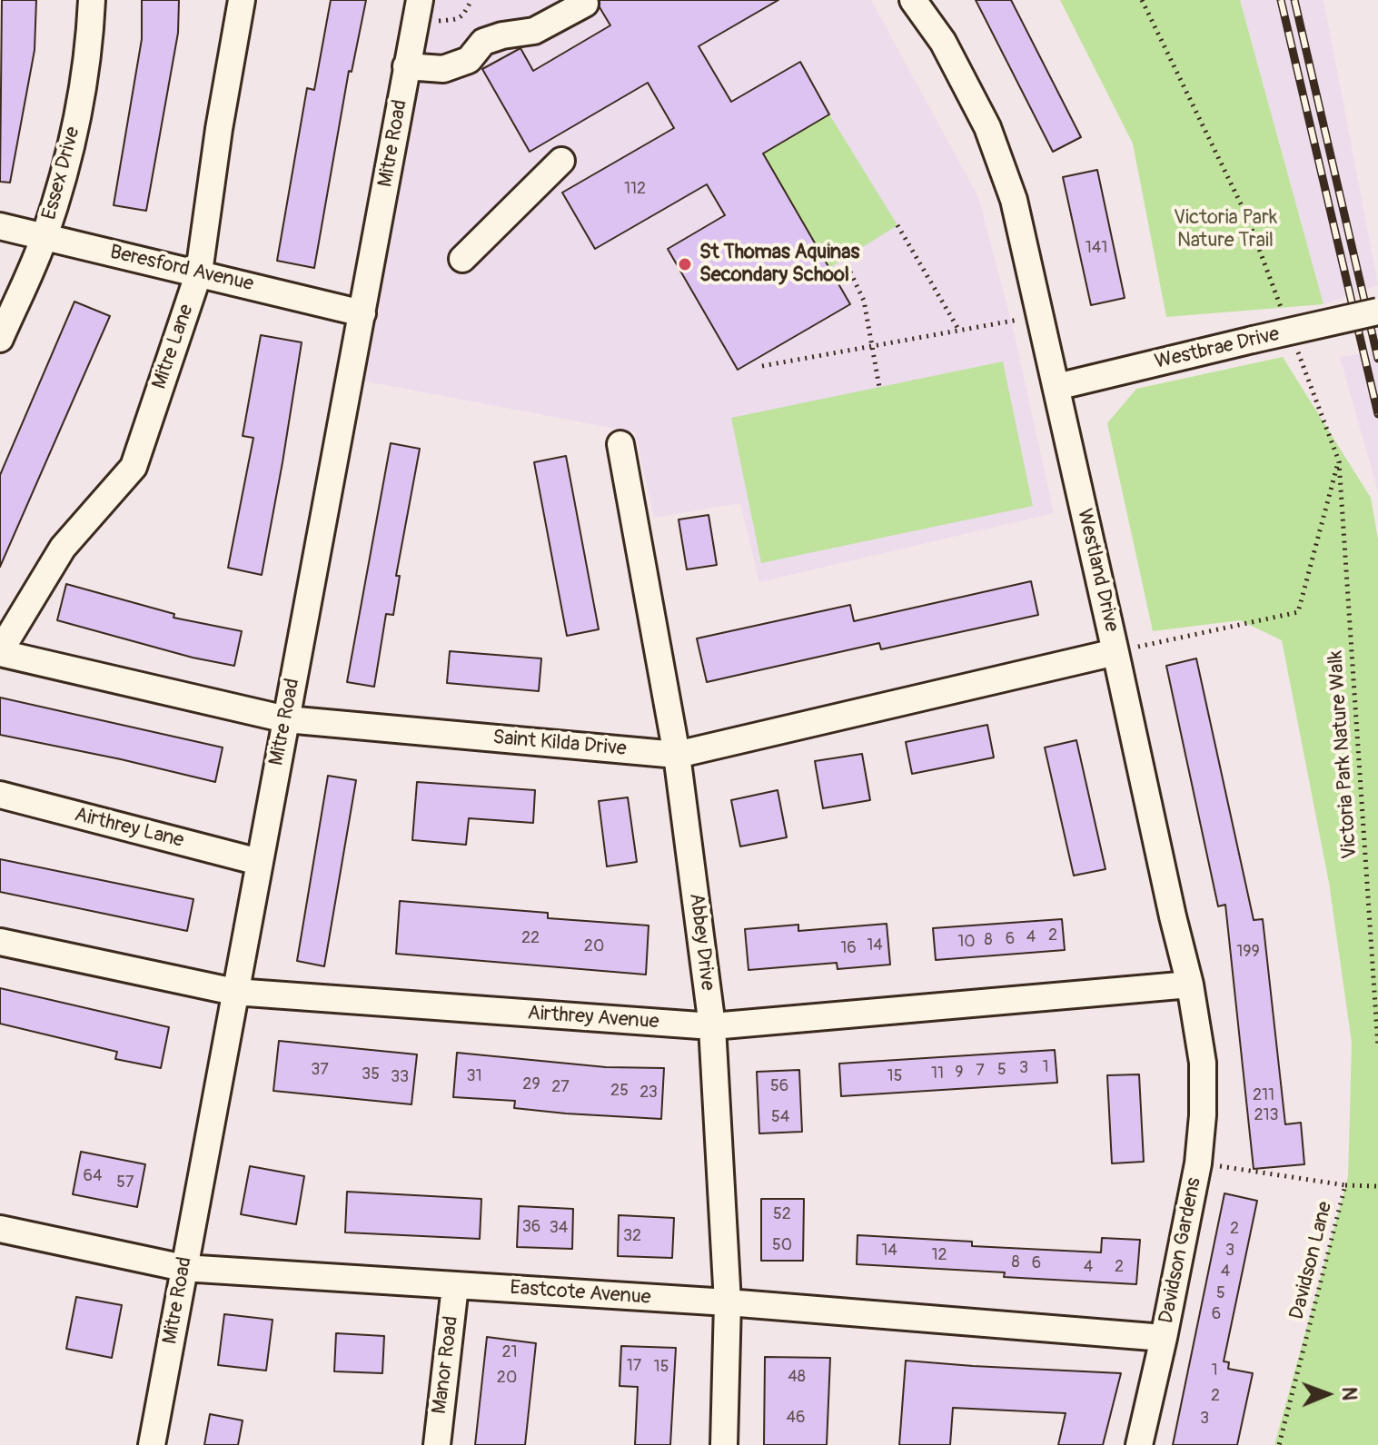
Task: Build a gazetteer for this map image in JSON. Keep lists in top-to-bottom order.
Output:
{
  "streets": {
    "street": [
      "Mitre Road",
      "Essex Drive",
      "Beresford Avenue",
      "Mitre Lane",
      "Westbrae Drive",
      "Westland Drive",
      "Saint Kilda Drive",
      "Airthrey Lane",
      "Abbey Drive",
      "Airthrey Avenue",
      "Davidson Gardens",
      "Eastcote Avenue",
      "Manor Road"
    ],
    "path": ["Victoria Park Nature Walk", "Davidson Lane"]
  },
  "crossings": [
    ["Mitre Road", "Beresford Avenue"],
    ["Mitre Road", "Saint Kilda Drive"],
    ["Mitre Road", "Airthrey Lane"],
    ["Mitre Road", "Airthrey Avenue"],
    ["Mitre Road", "Eastcote Avenue"],
    ["Essex Drive", "Beresford Avenue"],
    ["Beresford Avenue", "Mitre Lane"],
    ["Mitre Lane", "Saint Kilda Drive"],
    ["Westbrae Drive", "Westland Drive"],
    ["Westland Drive", "Saint Kilda Drive"],
    ["Westland Drive", "Airthrey Avenue"],
    ["Westland Drive", "Davidson Gardens"],
    ["Westland Drive", "Davidson Lane"],
    ["Saint Kilda Drive", "Abbey Drive"],
    ["Abbey Drive", "Airthrey Avenue"],
    ["Abbey Drive", "Eastcote Avenue"],
    ["Davidson Gardens", "Davidson Lane"],
    ["Davidson Gardens", "Eastcote Avenue"],
    ["Eastcote Avenue", "Manor Road"]
  ],
  "parks": ["Victoria Park Nature Trail"],
  "places": ["St Thomas Aquinas Secondary School"],
  "house_numbers": [
    "112",
    "141",
    "2",
    "4",
    "22",
    "6",
    "8",
    "10",
    "14",
    "20",
    "16",
    "199",
    "1",
    "3",
    "37",
    "5",
    "7",
    "9",
    "11",
    "35",
    "31",
    "15",
    "33",
    "29",
    "56",
    "27",
    "25",
    "23",
    "211",
    "213",
    "54",
    "64",
    "57",
    "52",
    "36",
    "34",
    "2",
    "32",
    "50",
    "14",
    "3",
    "12",
    "8",
    "6",
    "4",
    "2",
    "4",
    "5",
    "6",
    "21",
    "17",
    "15",
    "1",
    "48",
    "20",
    "2",
    "46",
    "3"
  ],
  "north": "right"
}
